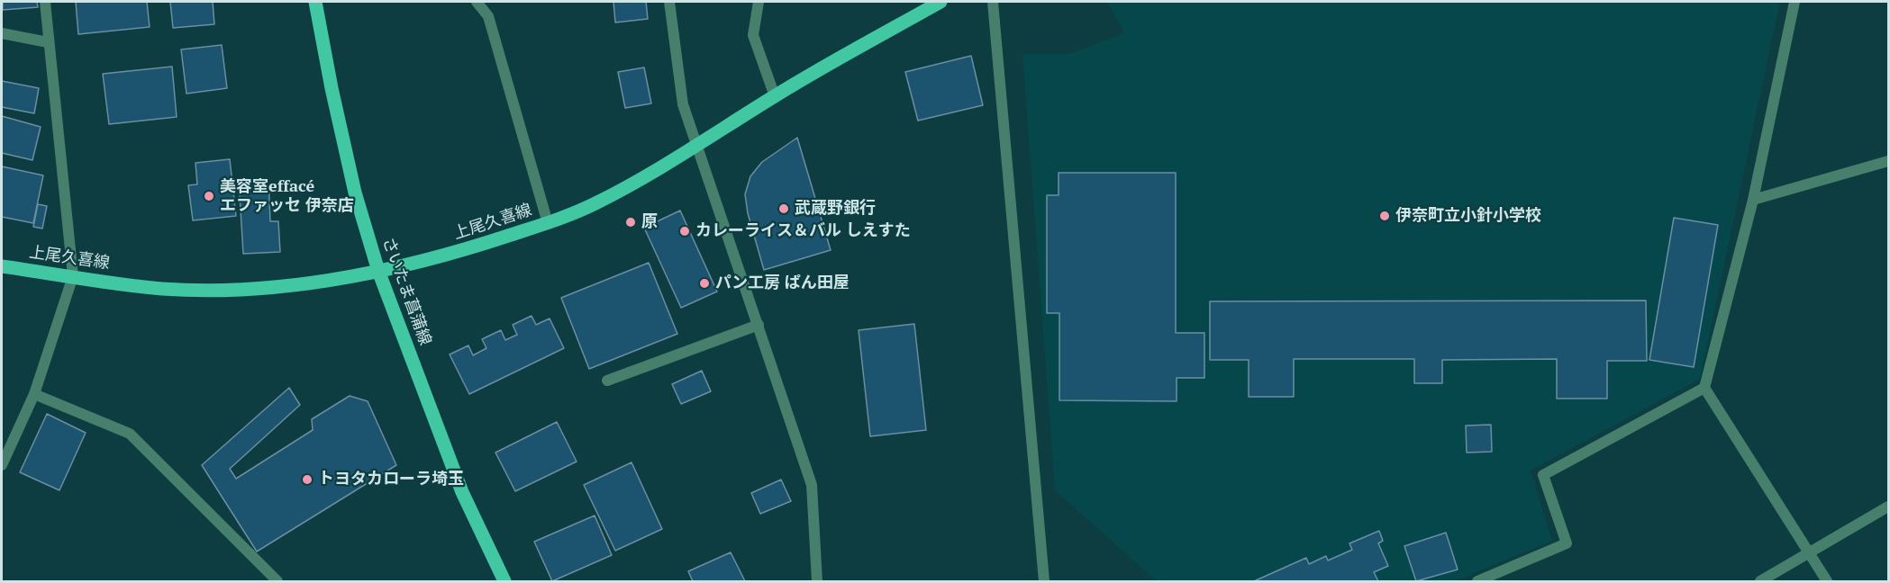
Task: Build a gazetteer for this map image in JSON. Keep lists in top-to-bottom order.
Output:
{
  "streets": {
    "main road": ["上尾久喜線", "さいたま菖蒲線"]
  },
  "crossings": [
    ["上尾久喜線", "さいたま菖蒲線"]
  ],
  "places": [
    "美容室effacé エファッセ 伊奈店",
    "武蔵野銀行",
    "伊奈町立小針小学校",
    "原",
    "カレーライス＆バル しえすた",
    "パン工房 ぱん田屋",
    "トヨタカローラ埼玉"
  ]
}
